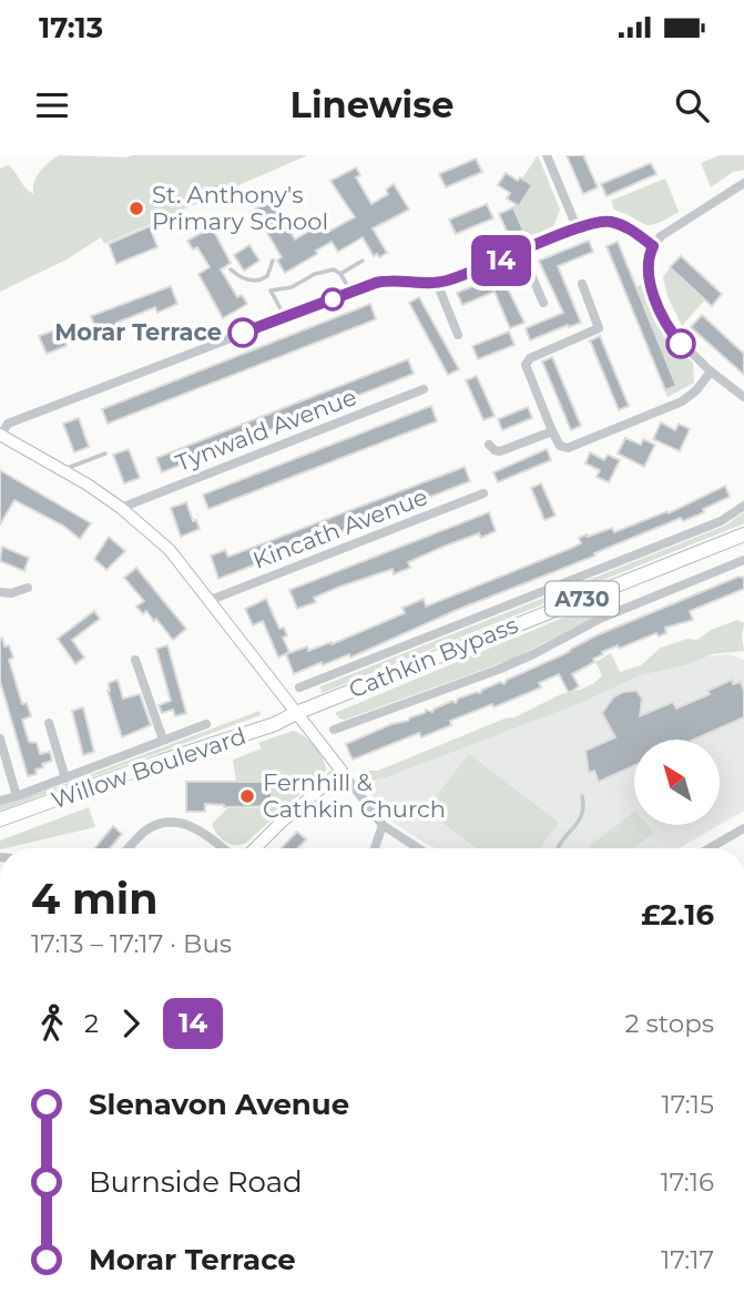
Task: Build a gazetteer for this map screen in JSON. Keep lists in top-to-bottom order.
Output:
{
  "streets": {
    "main road": ["A730", "Cathkin Bypass", "Willow Boulevard"],
    "street": ["Tynwald Avenue", "Kincath Avenue"]
  },
  "crossings": [
    ["Cathkin Bypass", "Willow Boulevard"]
  ],
  "places": ["St. Anthony's Primary School", "Morar Terrace", "Fernhill & Cathkin Church"],
  "lines": ["bus line 14"],
  "north": "top left",
  "page": {
    "status": "17:13",
    "header": "Linewise",
    "on_map": "14",
    "heading": ["4 min", "17:13 – 17:17 · Bus", "£2.16"],
    "legs": ["2", "14", "2 stops"],
    "list": [
      {
        "name": "Slenavon Avenue",
        "value": "17:15"
      },
      {
        "name": "Burnside Road",
        "value": "17:16"
      },
      {
        "name": "Morar Terrace",
        "value": "17:17"
      }
    ]
  }
}
